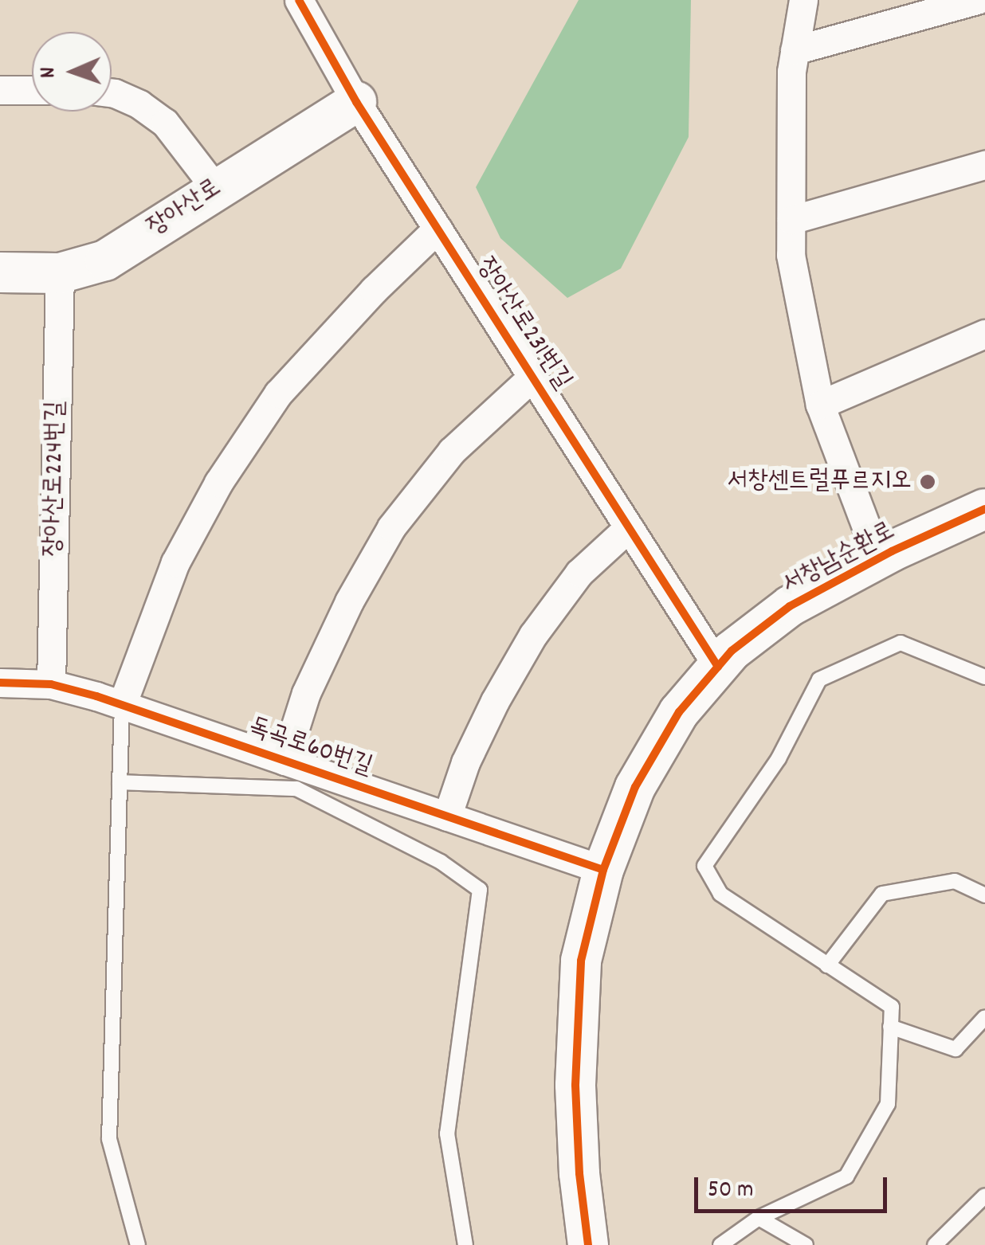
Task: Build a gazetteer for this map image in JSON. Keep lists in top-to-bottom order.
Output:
{
  "streets": {
    "street": [
      "장아산로",
      "장아산로231번길",
      "장아산로224번길",
      "서창남순환로",
      "독곡로60번길"
    ]
  },
  "crossings": [
    ["장아산로", "장아산로231번길"],
    ["장아산로", "장아산로224번길"],
    ["장아산로231번길", "서창남순환로"],
    ["장아산로231번길", "독곡로60번길"],
    ["장아산로224번길", "독곡로60번길"],
    ["서창남순환로", "독곡로60번길"]
  ],
  "places": ["서창센트럴푸르지오"],
  "scale_bar": "50 m",
  "north": "left"
}
